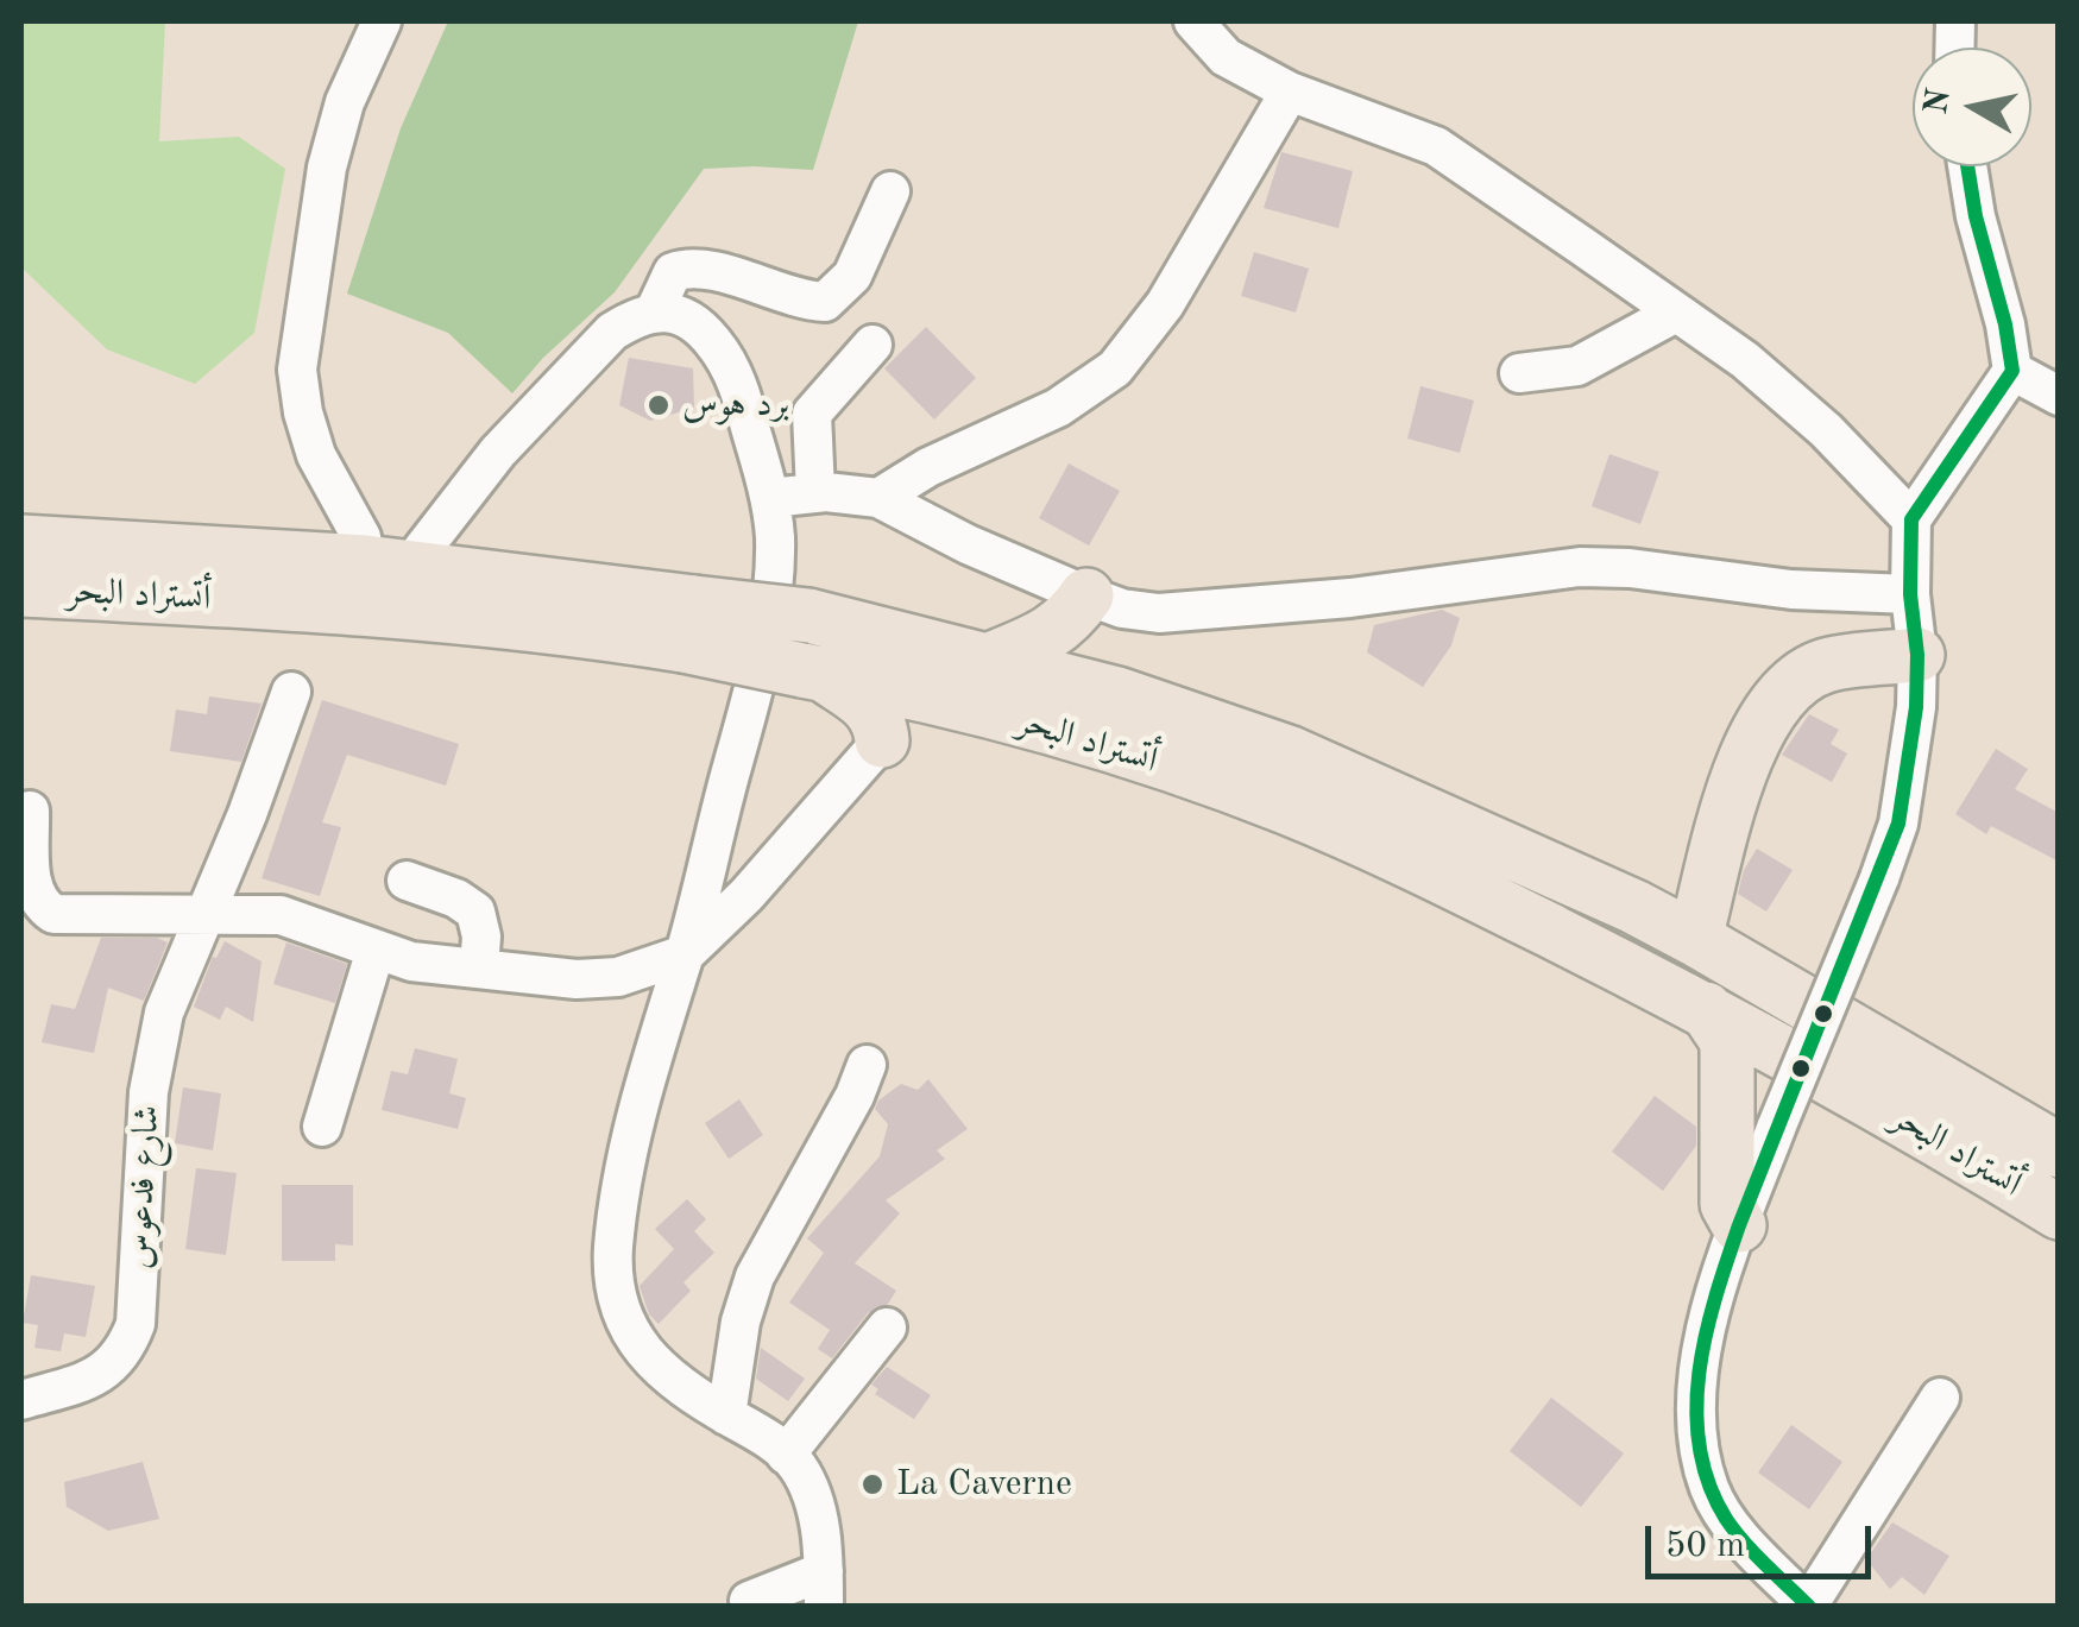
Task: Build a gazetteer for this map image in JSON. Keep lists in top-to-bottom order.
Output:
{
  "streets": {
    "highway": ["أتستراد البحر"],
    "street": ["شارع فدعوس"]
  },
  "places": ["برد هوس", "La Caverne"],
  "scale_bar": "50 m",
  "north": "left"
}
